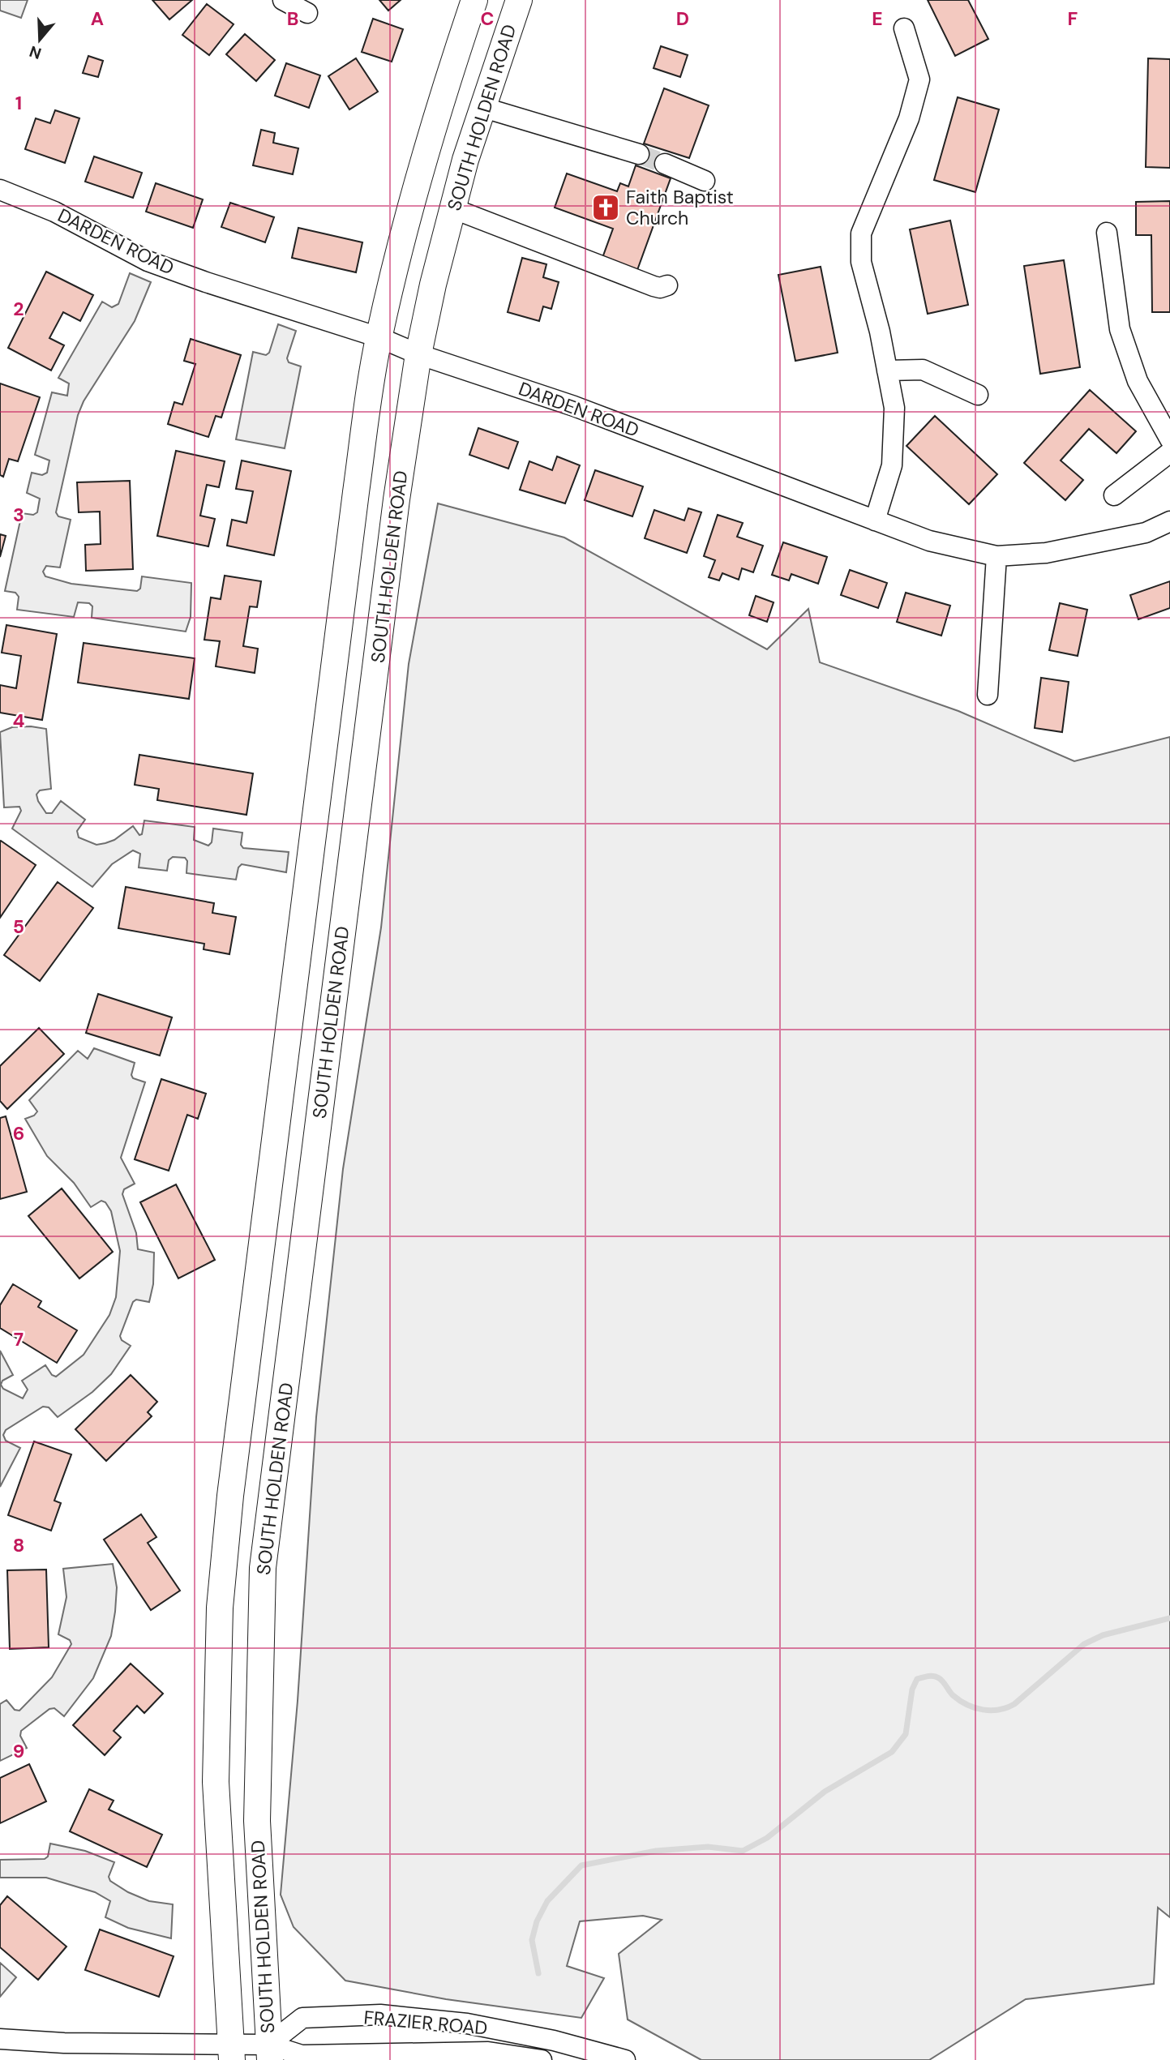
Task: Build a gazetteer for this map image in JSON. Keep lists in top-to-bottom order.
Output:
{
  "streets": {
    "main road": ["SOUTH HOLDEN ROAD"],
    "street": ["DARDEN ROAD", "FRAZIER ROAD"]
  },
  "crossings": [
    ["SOUTH HOLDEN ROAD", "DARDEN ROAD"],
    ["SOUTH HOLDEN ROAD", "FRAZIER ROAD"]
  ],
  "places": {
    "church": ["Faith Baptist Church"]
  },
  "north": "bottom",
  "grid": {
    "columns": [
      "A",
      "B",
      "C",
      "D",
      "E",
      "F"
    ],
    "rows": [
      "1",
      "2",
      "3",
      "4",
      "5",
      "6",
      "7",
      "8",
      "9"
    ]
  }
}
